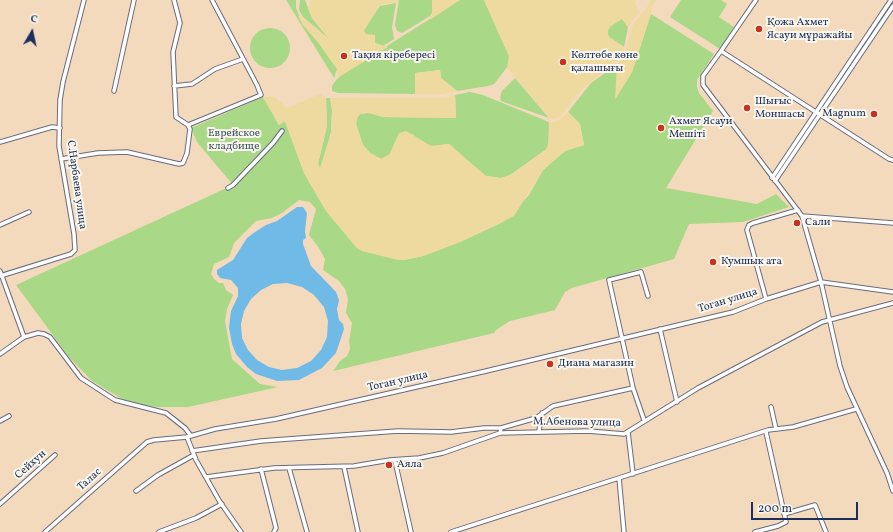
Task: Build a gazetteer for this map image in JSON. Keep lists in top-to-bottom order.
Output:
{
  "streets": {
    "street": [
      "С.Нарбаева улица",
      "Тоган улица",
      "М.Абенова улица",
      "Сейхун",
      "Талас"
    ]
  },
  "crossings": [
    ["Тоган улица", "Талас"]
  ],
  "parks": ["Еврейское кладбище"],
  "places": [
    "Қожа Ахмет Ясауи мұражайы",
    "Тақия кіребересі",
    "Көлтөбе көне қалашығы",
    "Шығыс Моншасы",
    "Magnum",
    "Ахмет Ясауи Мешіті",
    "Сали",
    "Кумшык ата",
    "Диана магазин",
    "Аяла"
  ],
  "scale_bar": "200 m",
  "north": "top"
}
